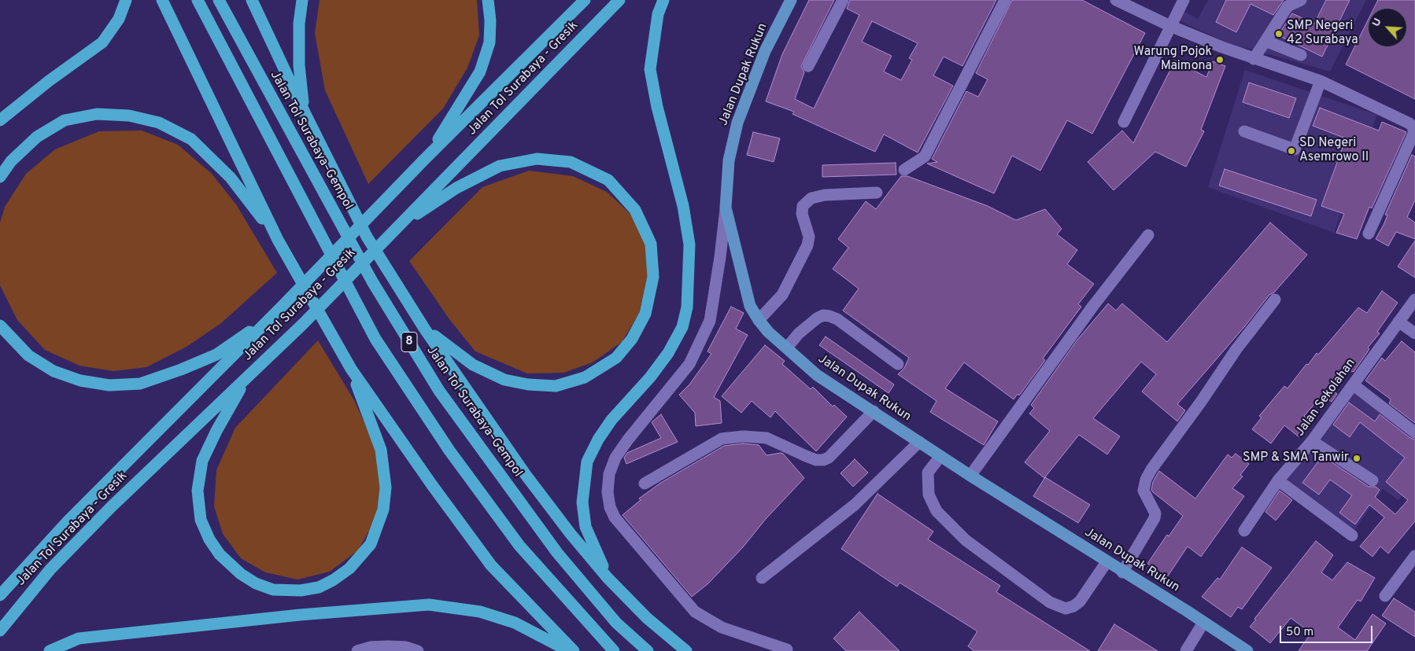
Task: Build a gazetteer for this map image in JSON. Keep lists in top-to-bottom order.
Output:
{
  "streets": {
    "highway": ["Jalan Tol Surabaya - Gresik", "Jalan Tol Surabaya–Gempol", "8"],
    "main road": ["Jalan Dupak Rukun"],
    "street": ["Jalan Sekolahan"]
  },
  "places": [
    "SMP Negeri 42 Surabaya",
    "Warung Pojok Maimona",
    "SD Negeri Asemrowo II",
    "SMP & SMA Tanwir"
  ],
  "scale_bar": "50 m",
  "north": "top left"
}
